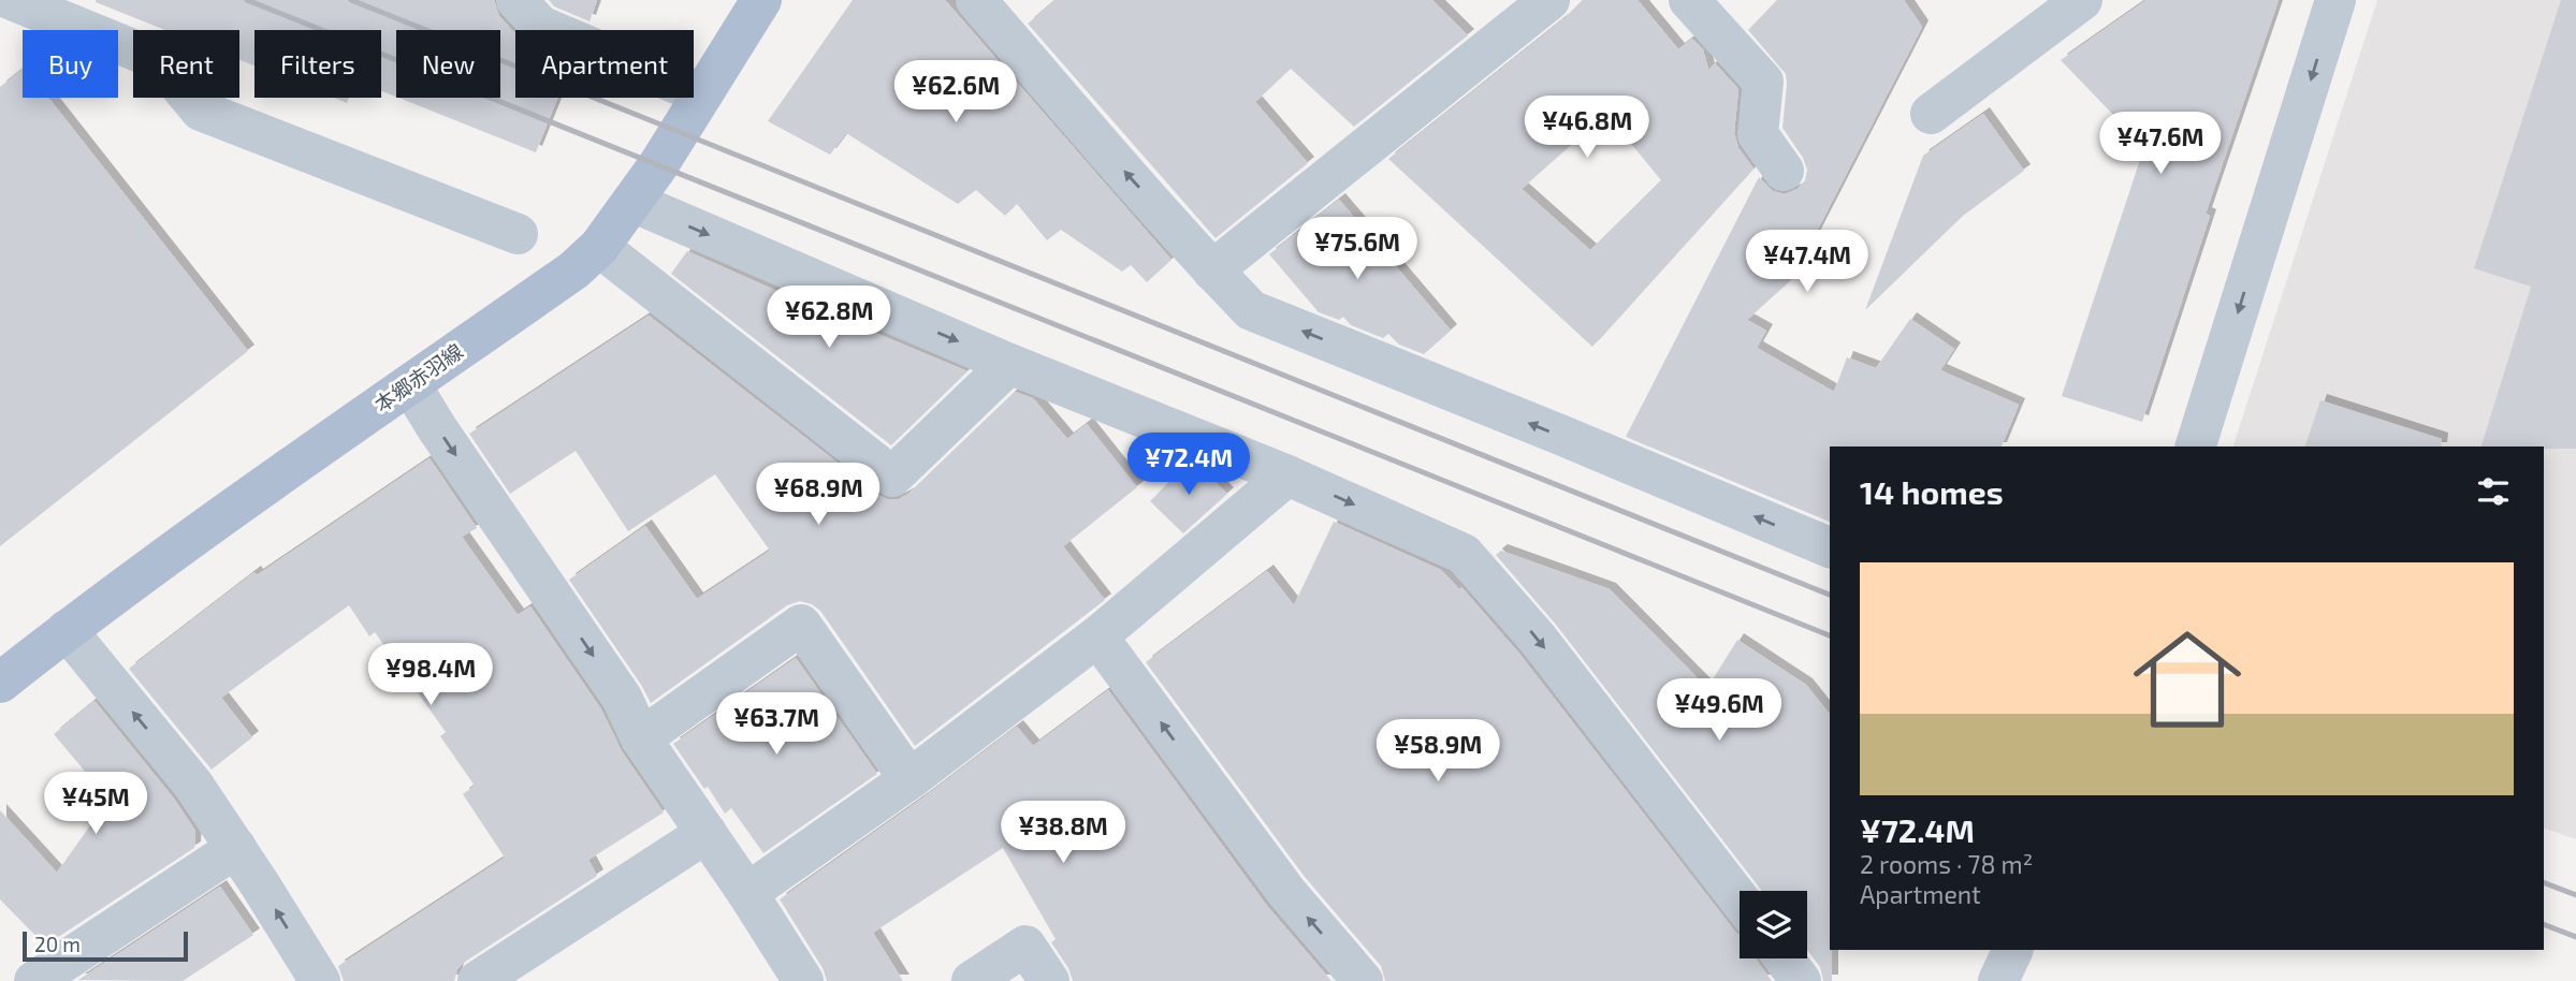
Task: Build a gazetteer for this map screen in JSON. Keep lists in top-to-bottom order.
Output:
{
  "streets": {
    "main road": ["本郷赤羽線"]
  },
  "scale_bar": "20 m",
  "page": {
    "chip": [
      "Buy",
      "Rent",
      "Filters",
      "New",
      "Apartment"
    ],
    "price": [
      "¥62.6M",
      "¥46.8M",
      "¥47.6M",
      "¥75.6M",
      "¥47.4M",
      "¥62.8M",
      "¥72.4M",
      "¥68.9M",
      "¥98.4M",
      "¥49.6M",
      "¥63.7M",
      "¥58.9M",
      "¥45M",
      "¥38.8M"
    ],
    "heading": "14 homes",
    "list": [
      {
        "name": "¥72.4M",
        "note": "2 rooms · 78 m² · Apartment"
      }
    ],
    "scale": "20 m"
  }
}
